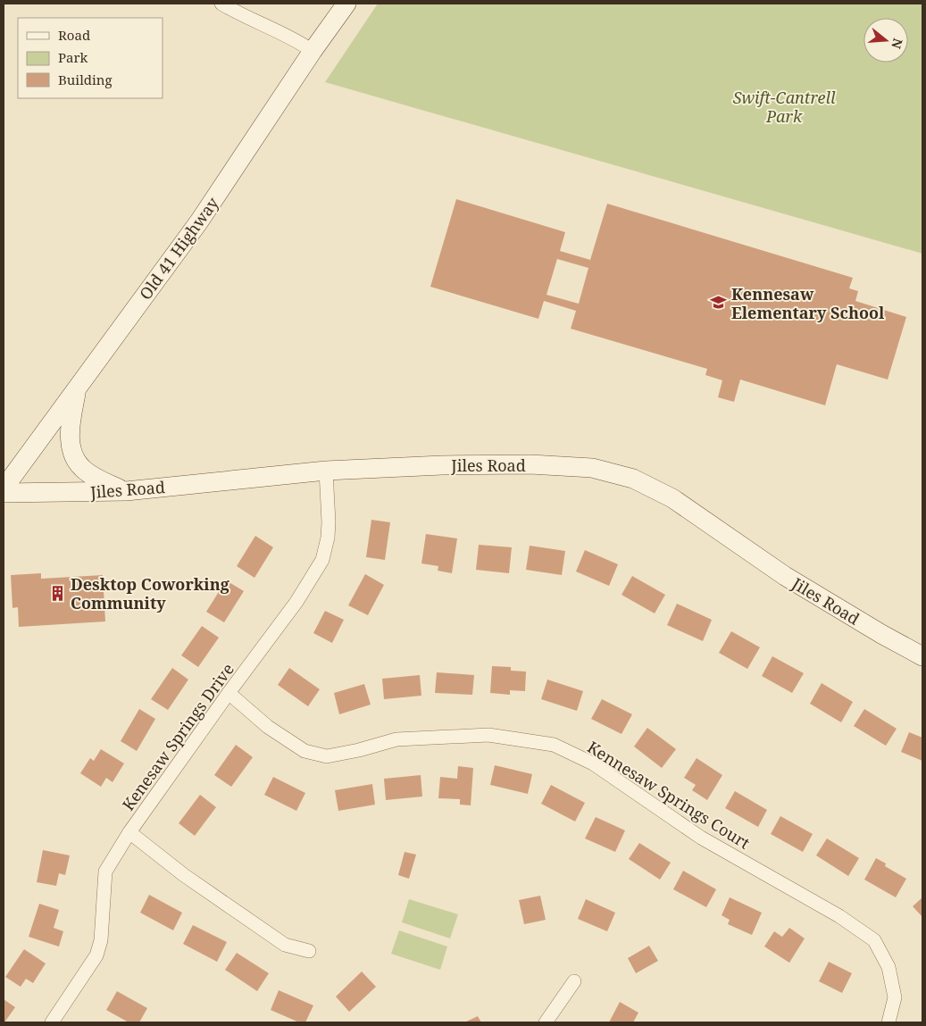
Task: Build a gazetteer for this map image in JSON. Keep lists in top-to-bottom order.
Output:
{
  "streets": {
    "street": [
      "Old 41 Highway",
      "Jiles Road",
      "Kenesaw Springs Drive",
      "Kennesaw Springs Court"
    ]
  },
  "crossings": [
    ["Jiles Road", "Kenesaw Springs Drive"],
    ["Kenesaw Springs Drive", "Kennesaw Springs Court"]
  ],
  "parks": ["Swift-Cantrell Park"],
  "places": {
    "school or university": ["Kennesaw Elementary School"],
    "building": ["Desktop Coworking Community"]
  },
  "legend": ["Road", "Park", "Building"],
  "north": "right"
}
